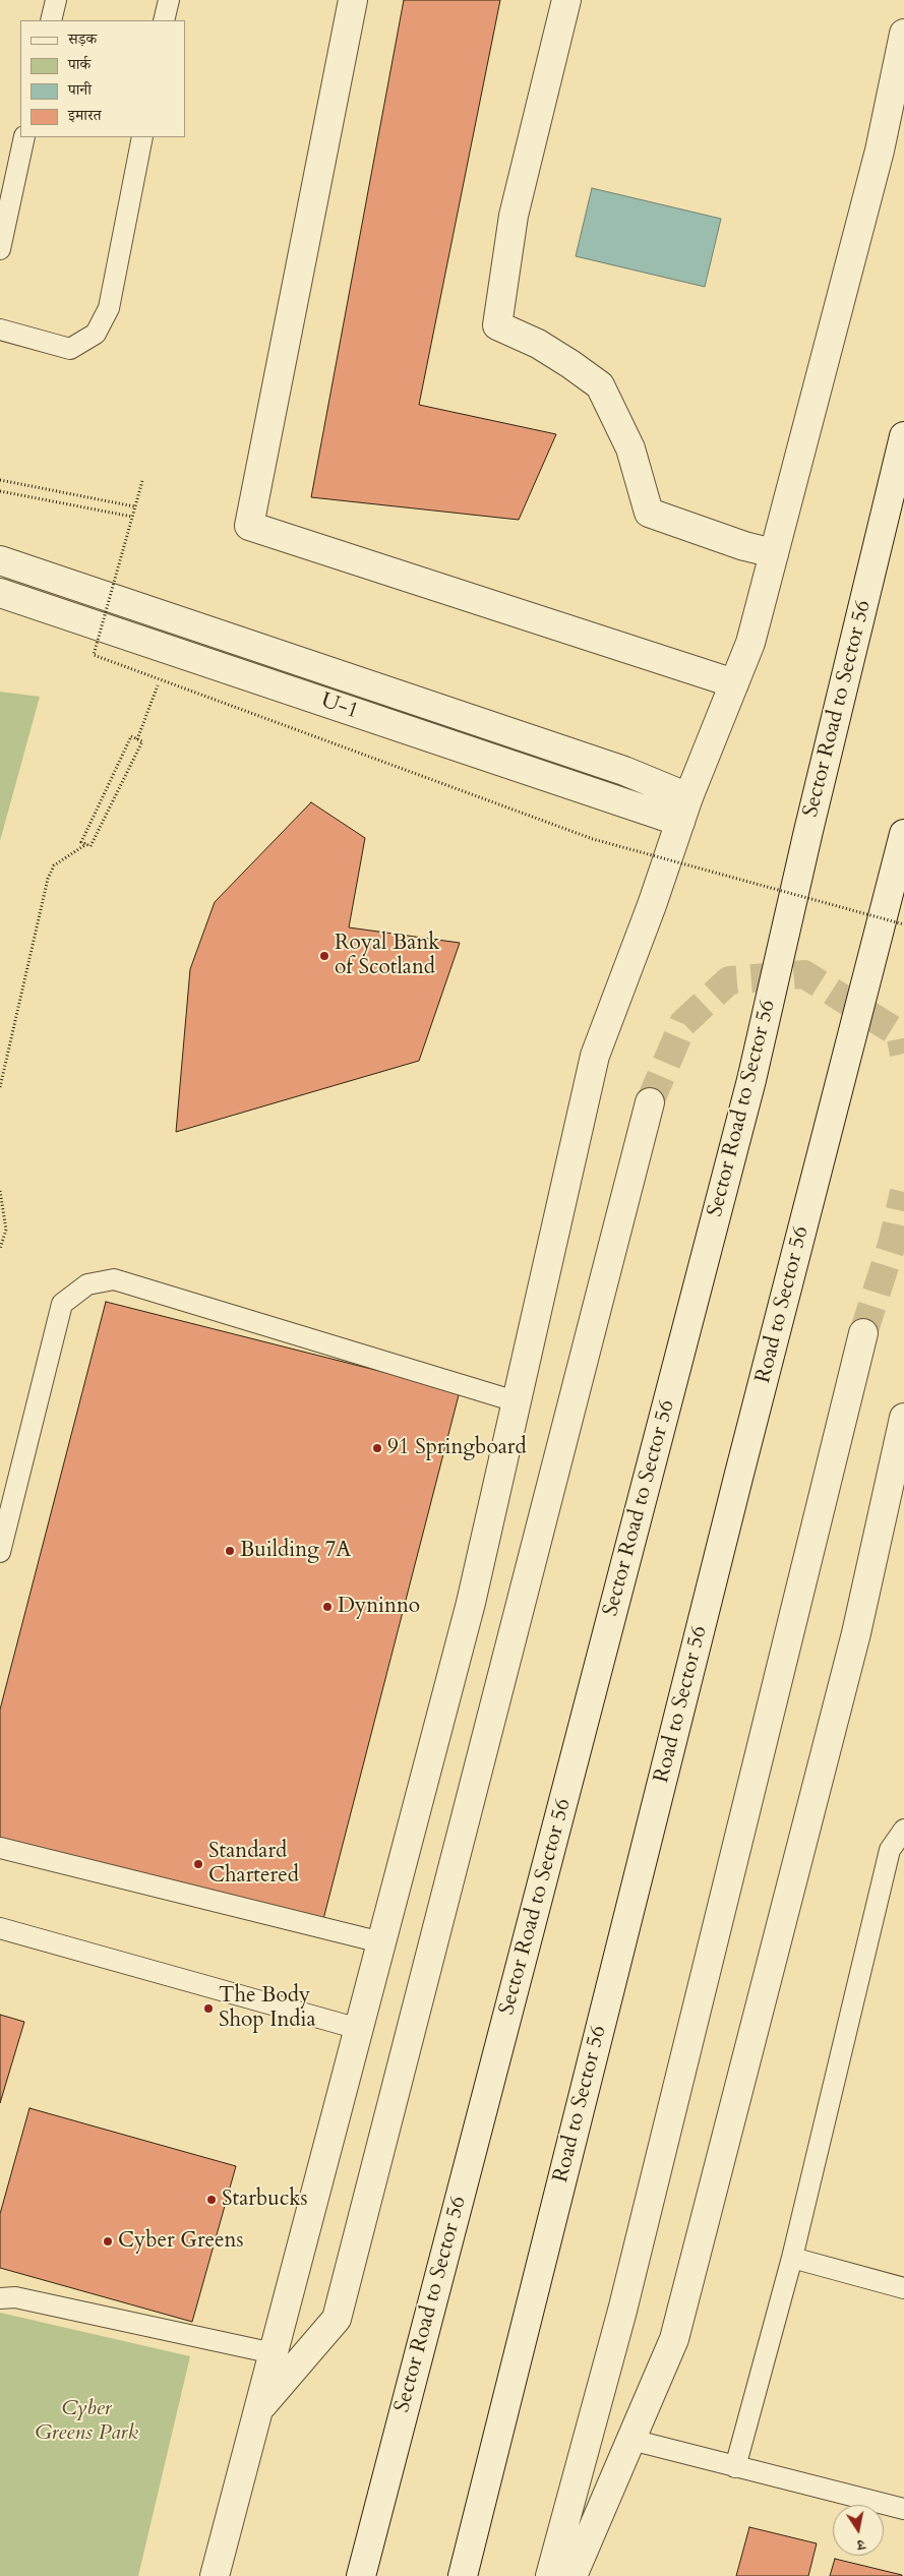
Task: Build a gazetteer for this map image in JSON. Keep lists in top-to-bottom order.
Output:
{
  "streets": {
    "street": ["U-1", "Sector Road to Sector 56", "Road to Sector 56"]
  },
  "parks": ["Cyber Greens Park"],
  "places": [
    "Royal Bank of Scotland",
    "91 Springboard",
    "Building 7A",
    "Dyninno",
    "Standard Chartered",
    "The Body Shop India",
    "Starbucks",
    "Cyber Greens"
  ],
  "legend": [
    "सड़क",
    "पार्क",
    "पानी",
    "इमारत"
  ],
  "north": "bottom"
}
